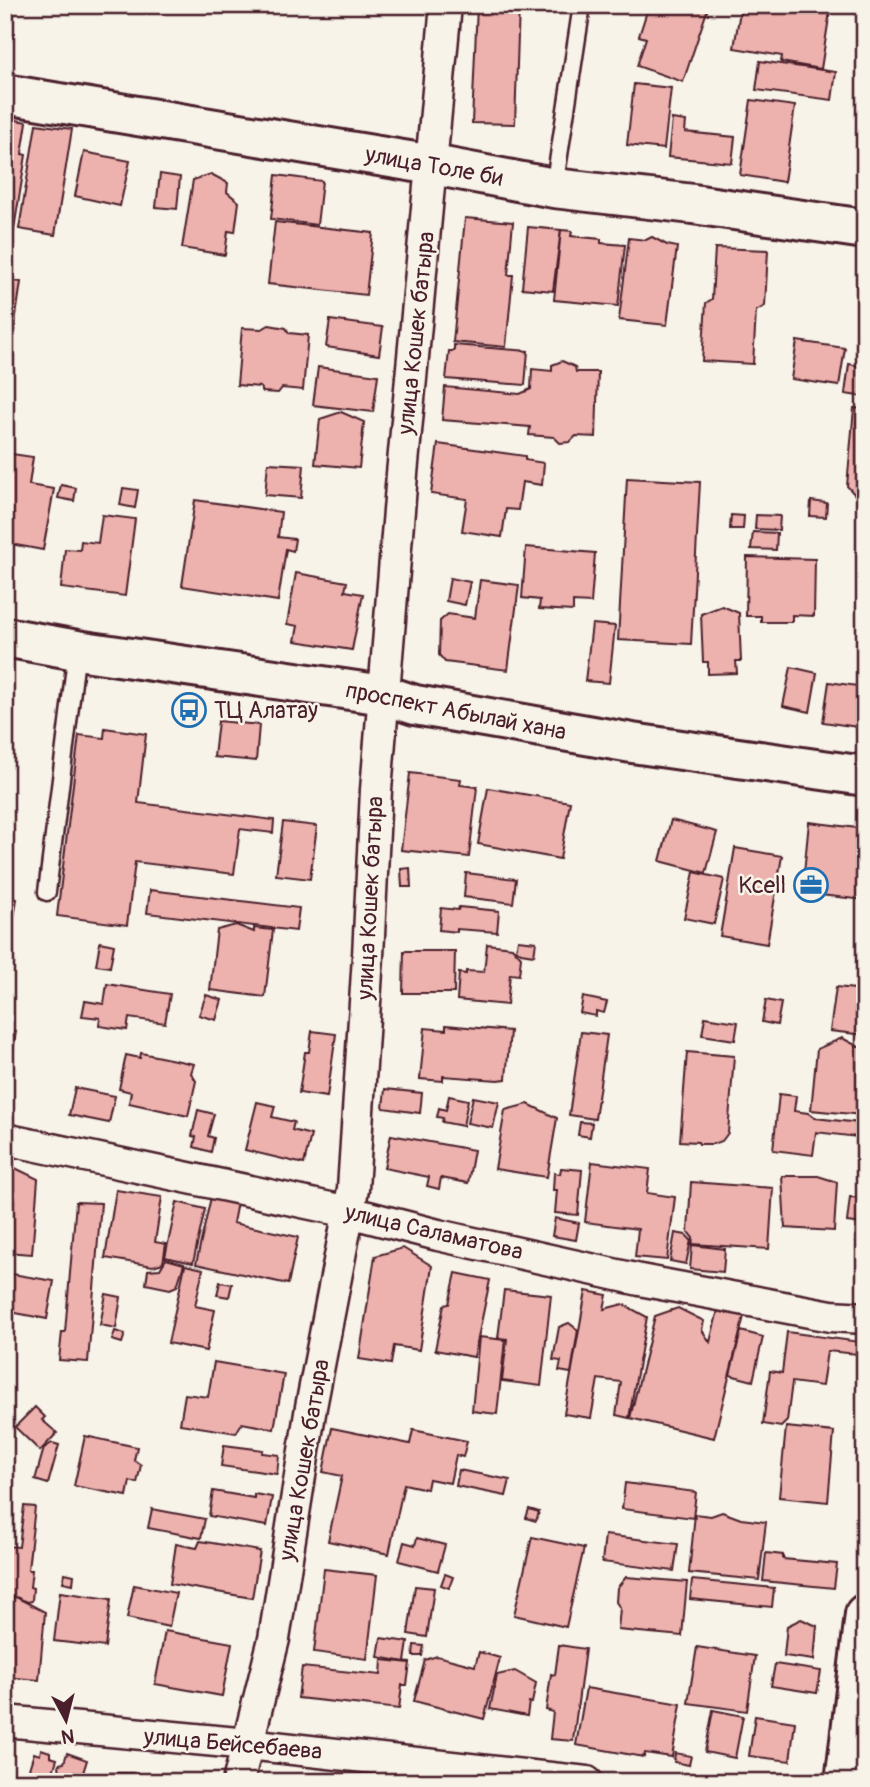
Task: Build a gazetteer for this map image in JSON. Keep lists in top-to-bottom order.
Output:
{
  "streets": {
    "street": [
      "улица Толе би",
      "улица Кошек батыра",
      "проспект Абылай хана",
      "улица Саламатова",
      "улица Бейсебаева"
    ]
  },
  "crossings": [
    ["улица Толе би", "улица Кошек батыра"],
    ["улица Кошек батыра", "проспект Абылай хана"],
    ["улица Кошек батыра", "улица Саламатова"],
    ["улица Кошек батыра", "улица Бейсебаева"]
  ],
  "places": {
    "bus stop": ["ТЦ Алатау"],
    "office": ["Kcell"]
  },
  "north": "bottom"
}
